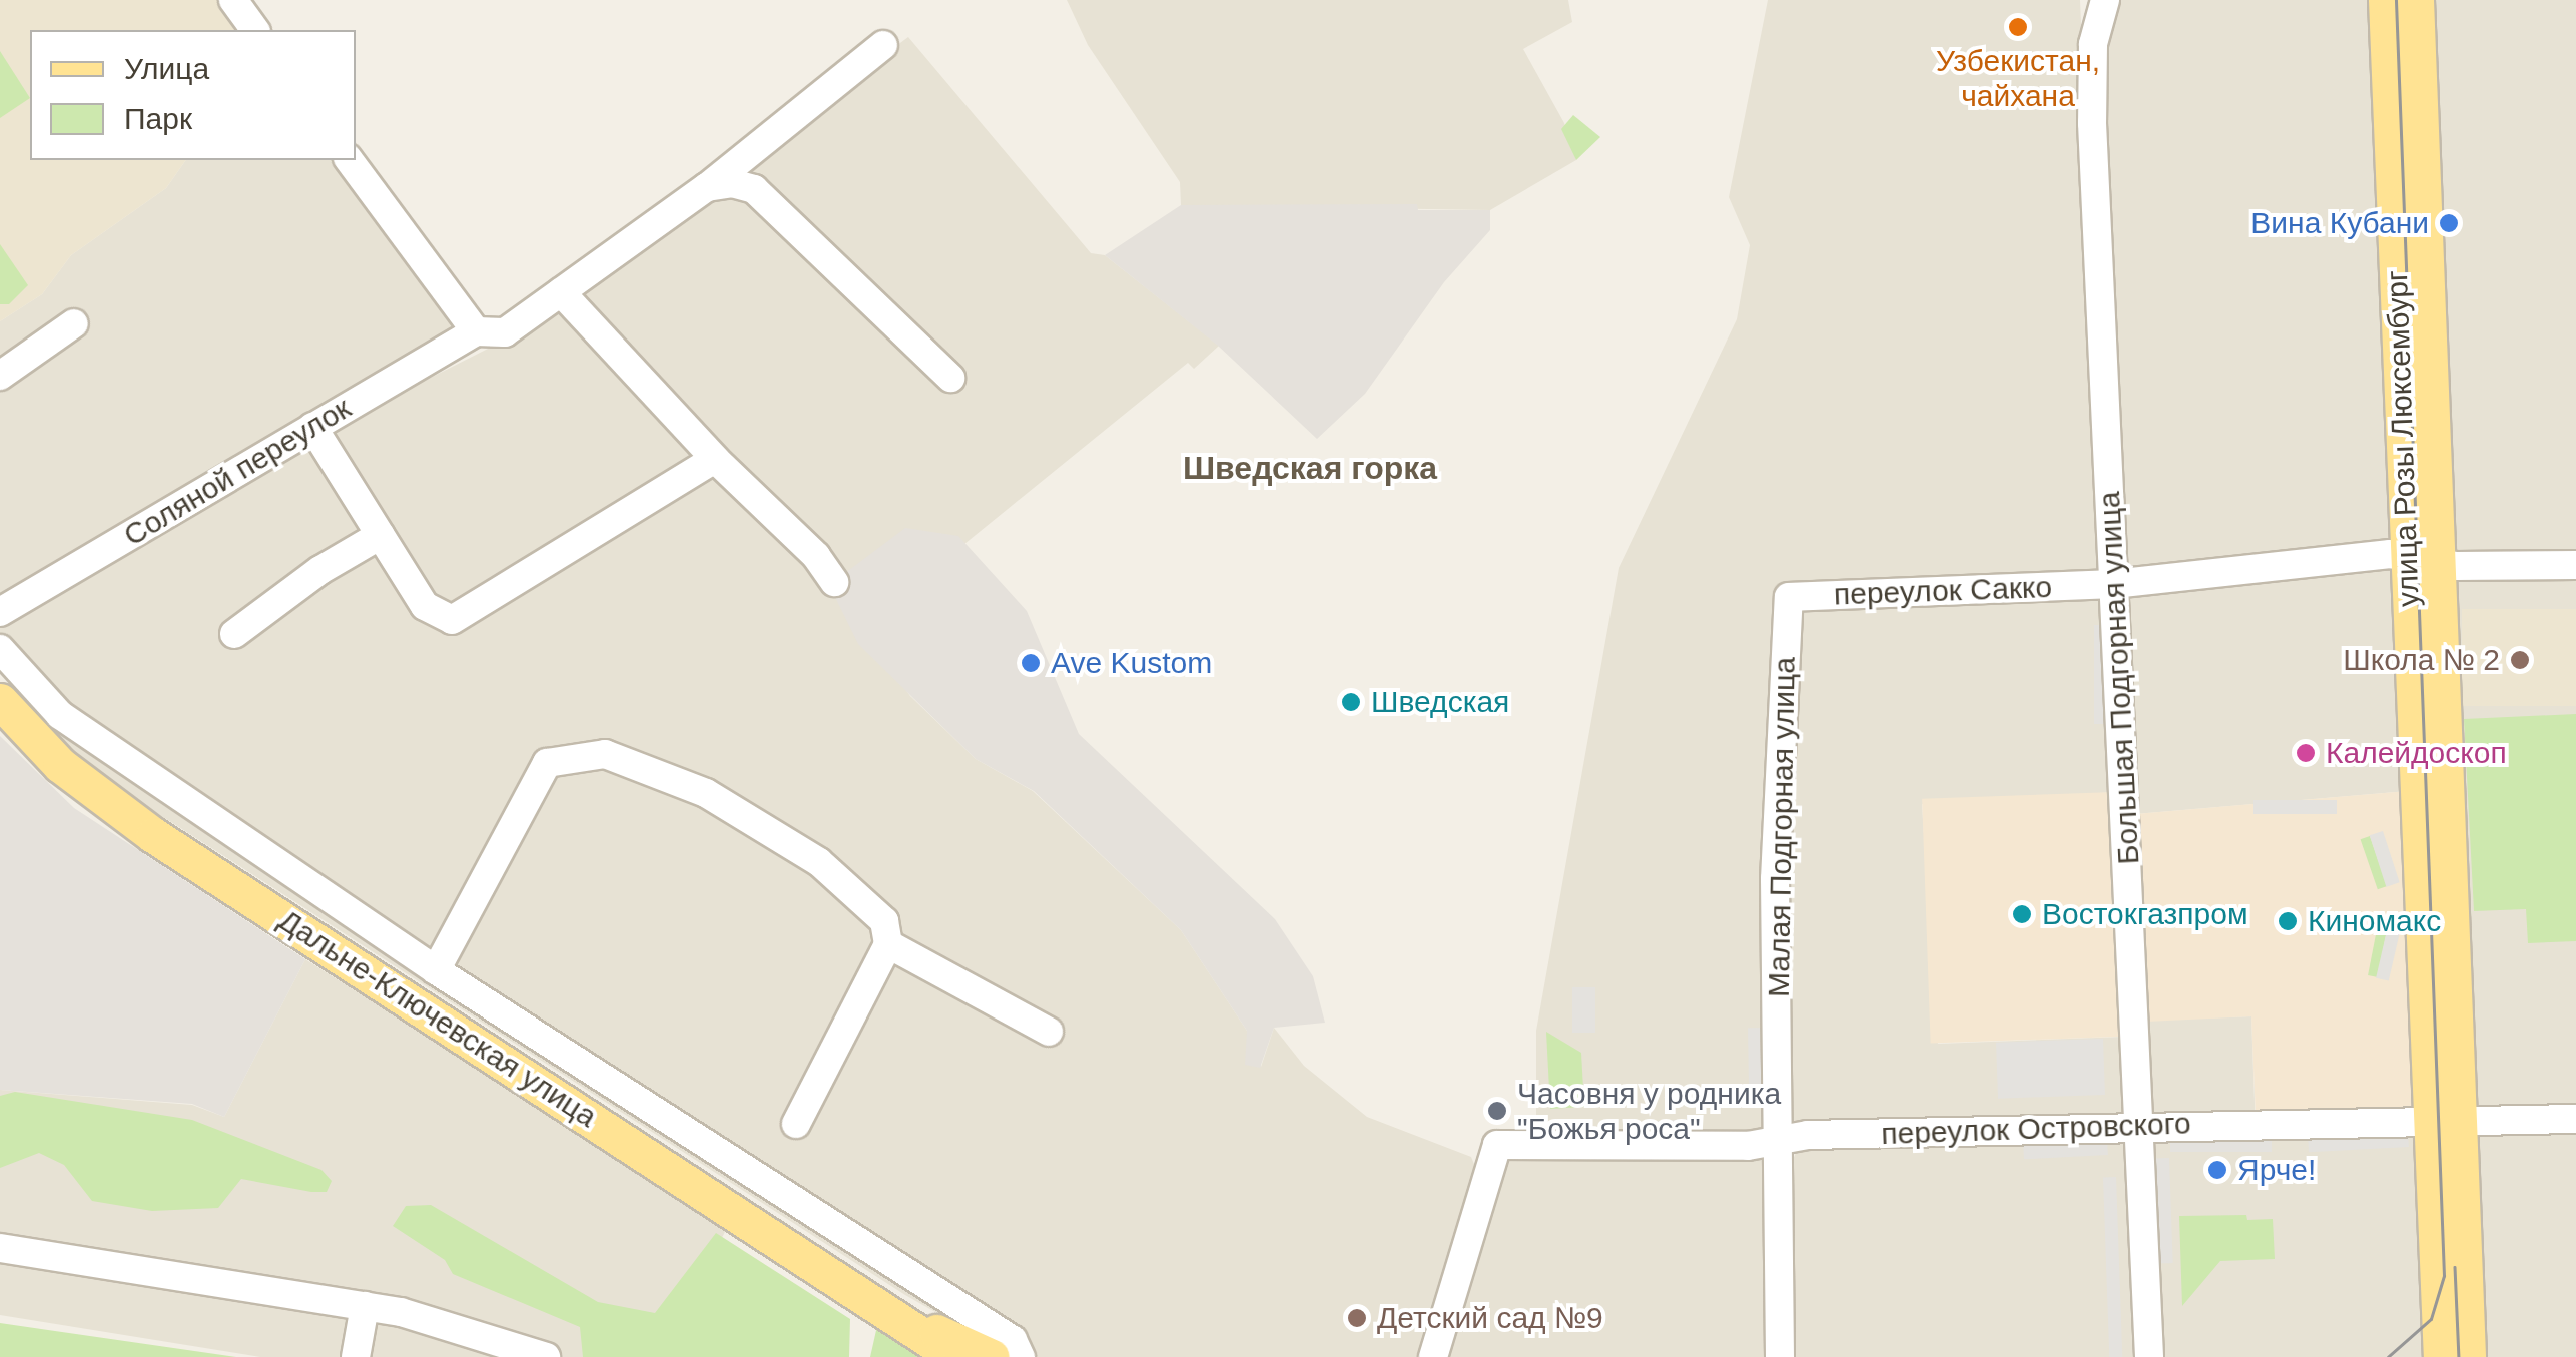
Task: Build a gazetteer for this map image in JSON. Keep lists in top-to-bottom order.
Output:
{
  "streets": {
    "main road": ["улица Розы Люксембург", "Дальне-Ключевская улица"],
    "street": [
      "Соляной переулок",
      "переулок Сакко",
      "Большая Подгорная улица",
      "Малая Подгорная улица",
      "переулок Островского"
    ]
  },
  "crossings": [
    ["улица Розы Люксембург", "переулок Сакко"],
    ["улица Розы Люксембург", "переулок Островского"],
    ["переулок Сакко", "Большая Подгорная улица"],
    ["переулок Сакко", "Малая Подгорная улица"],
    ["Большая Подгорная улица", "переулок Островского"],
    ["Малая Подгорная улица", "переулок Островского"]
  ],
  "districts": ["Шведская горка"],
  "places": [
    "Узбекистан, чайхана",
    "Вина Кубани",
    "Школа № 2",
    "Ave Kustom",
    "Шведская",
    "Калейдоскоп",
    "Востокгазпром",
    "Киномакс",
    "Часовня у родника \"Божья роса\"",
    "Ярче!",
    "Детский сад №9"
  ],
  "legend": ["Улица", "Парк"]
}
